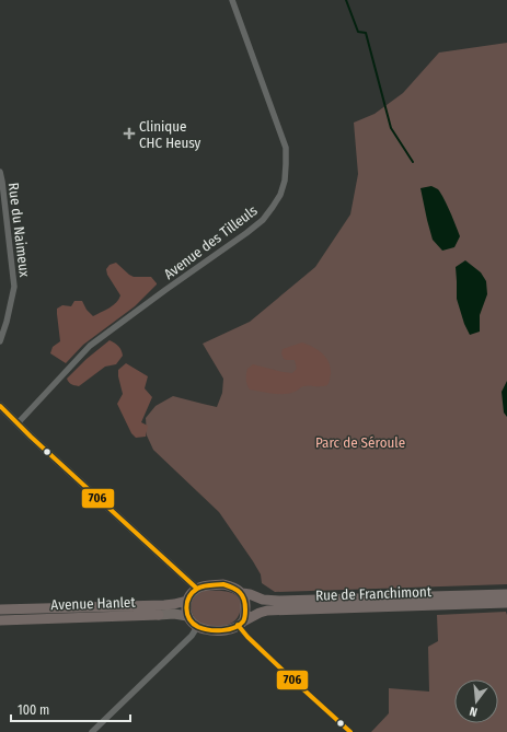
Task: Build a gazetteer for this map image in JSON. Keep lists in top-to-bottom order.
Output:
{
  "streets": {
    "highway": ["Rue de Franchimont", "Avenue Hanlet"],
    "street": ["Rue du Naimeux", "Avenue des Tilleuls"]
  },
  "crossings": [
    ["Rue de Franchimont", "Avenue Hanlet"]
  ],
  "parks": ["Parc de Séroule"],
  "places": {
    "health": ["Clinique CHC Heusy"]
  },
  "lines": ["transit line 706"],
  "scale_bar": "100 m",
  "north": "bottom"
}
